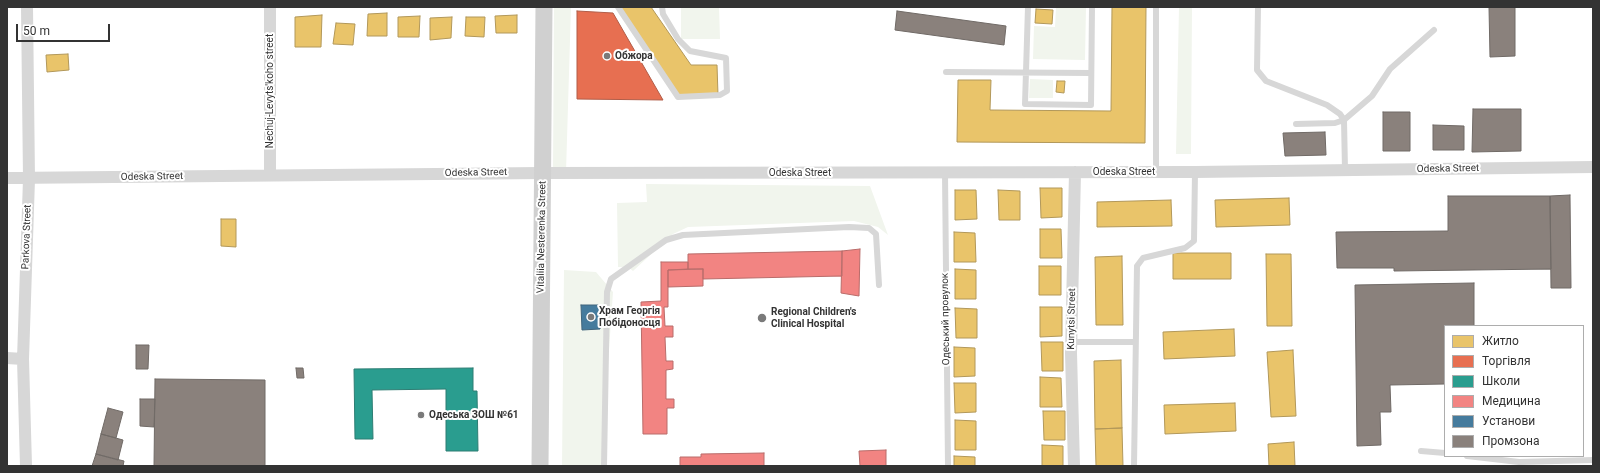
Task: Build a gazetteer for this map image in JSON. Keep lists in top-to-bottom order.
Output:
{
  "streets": {
    "main road": ["Vitaliia Nesterenka Street"],
    "street": [
      "Nechuj-Levyts'koho street",
      "Odeska Street",
      "Parkova Street",
      "Kunytsi Street"
    ],
    "lane": ["Одеський провулок"]
  },
  "crossings": [
    ["Nechuj-Levyts'koho street", "Odeska Street"],
    ["Odeska Street", "Parkova Street"],
    ["Odeska Street", "Vitaliia Nesterenka Street"],
    ["Odeska Street", "Одеський провулок"],
    ["Odeska Street", "Kunytsi Street"]
  ],
  "places": [
    "Обжора",
    "Храм Георгія Побідоносця",
    "Regional Children's Clinical Hospital",
    "Одеська ЗОШ №61"
  ],
  "legend": [
    "Житло",
    "Торгівля",
    "Школи",
    "Медицина",
    "Установи",
    "Промзона"
  ],
  "scale_bar": "50 m"
}
